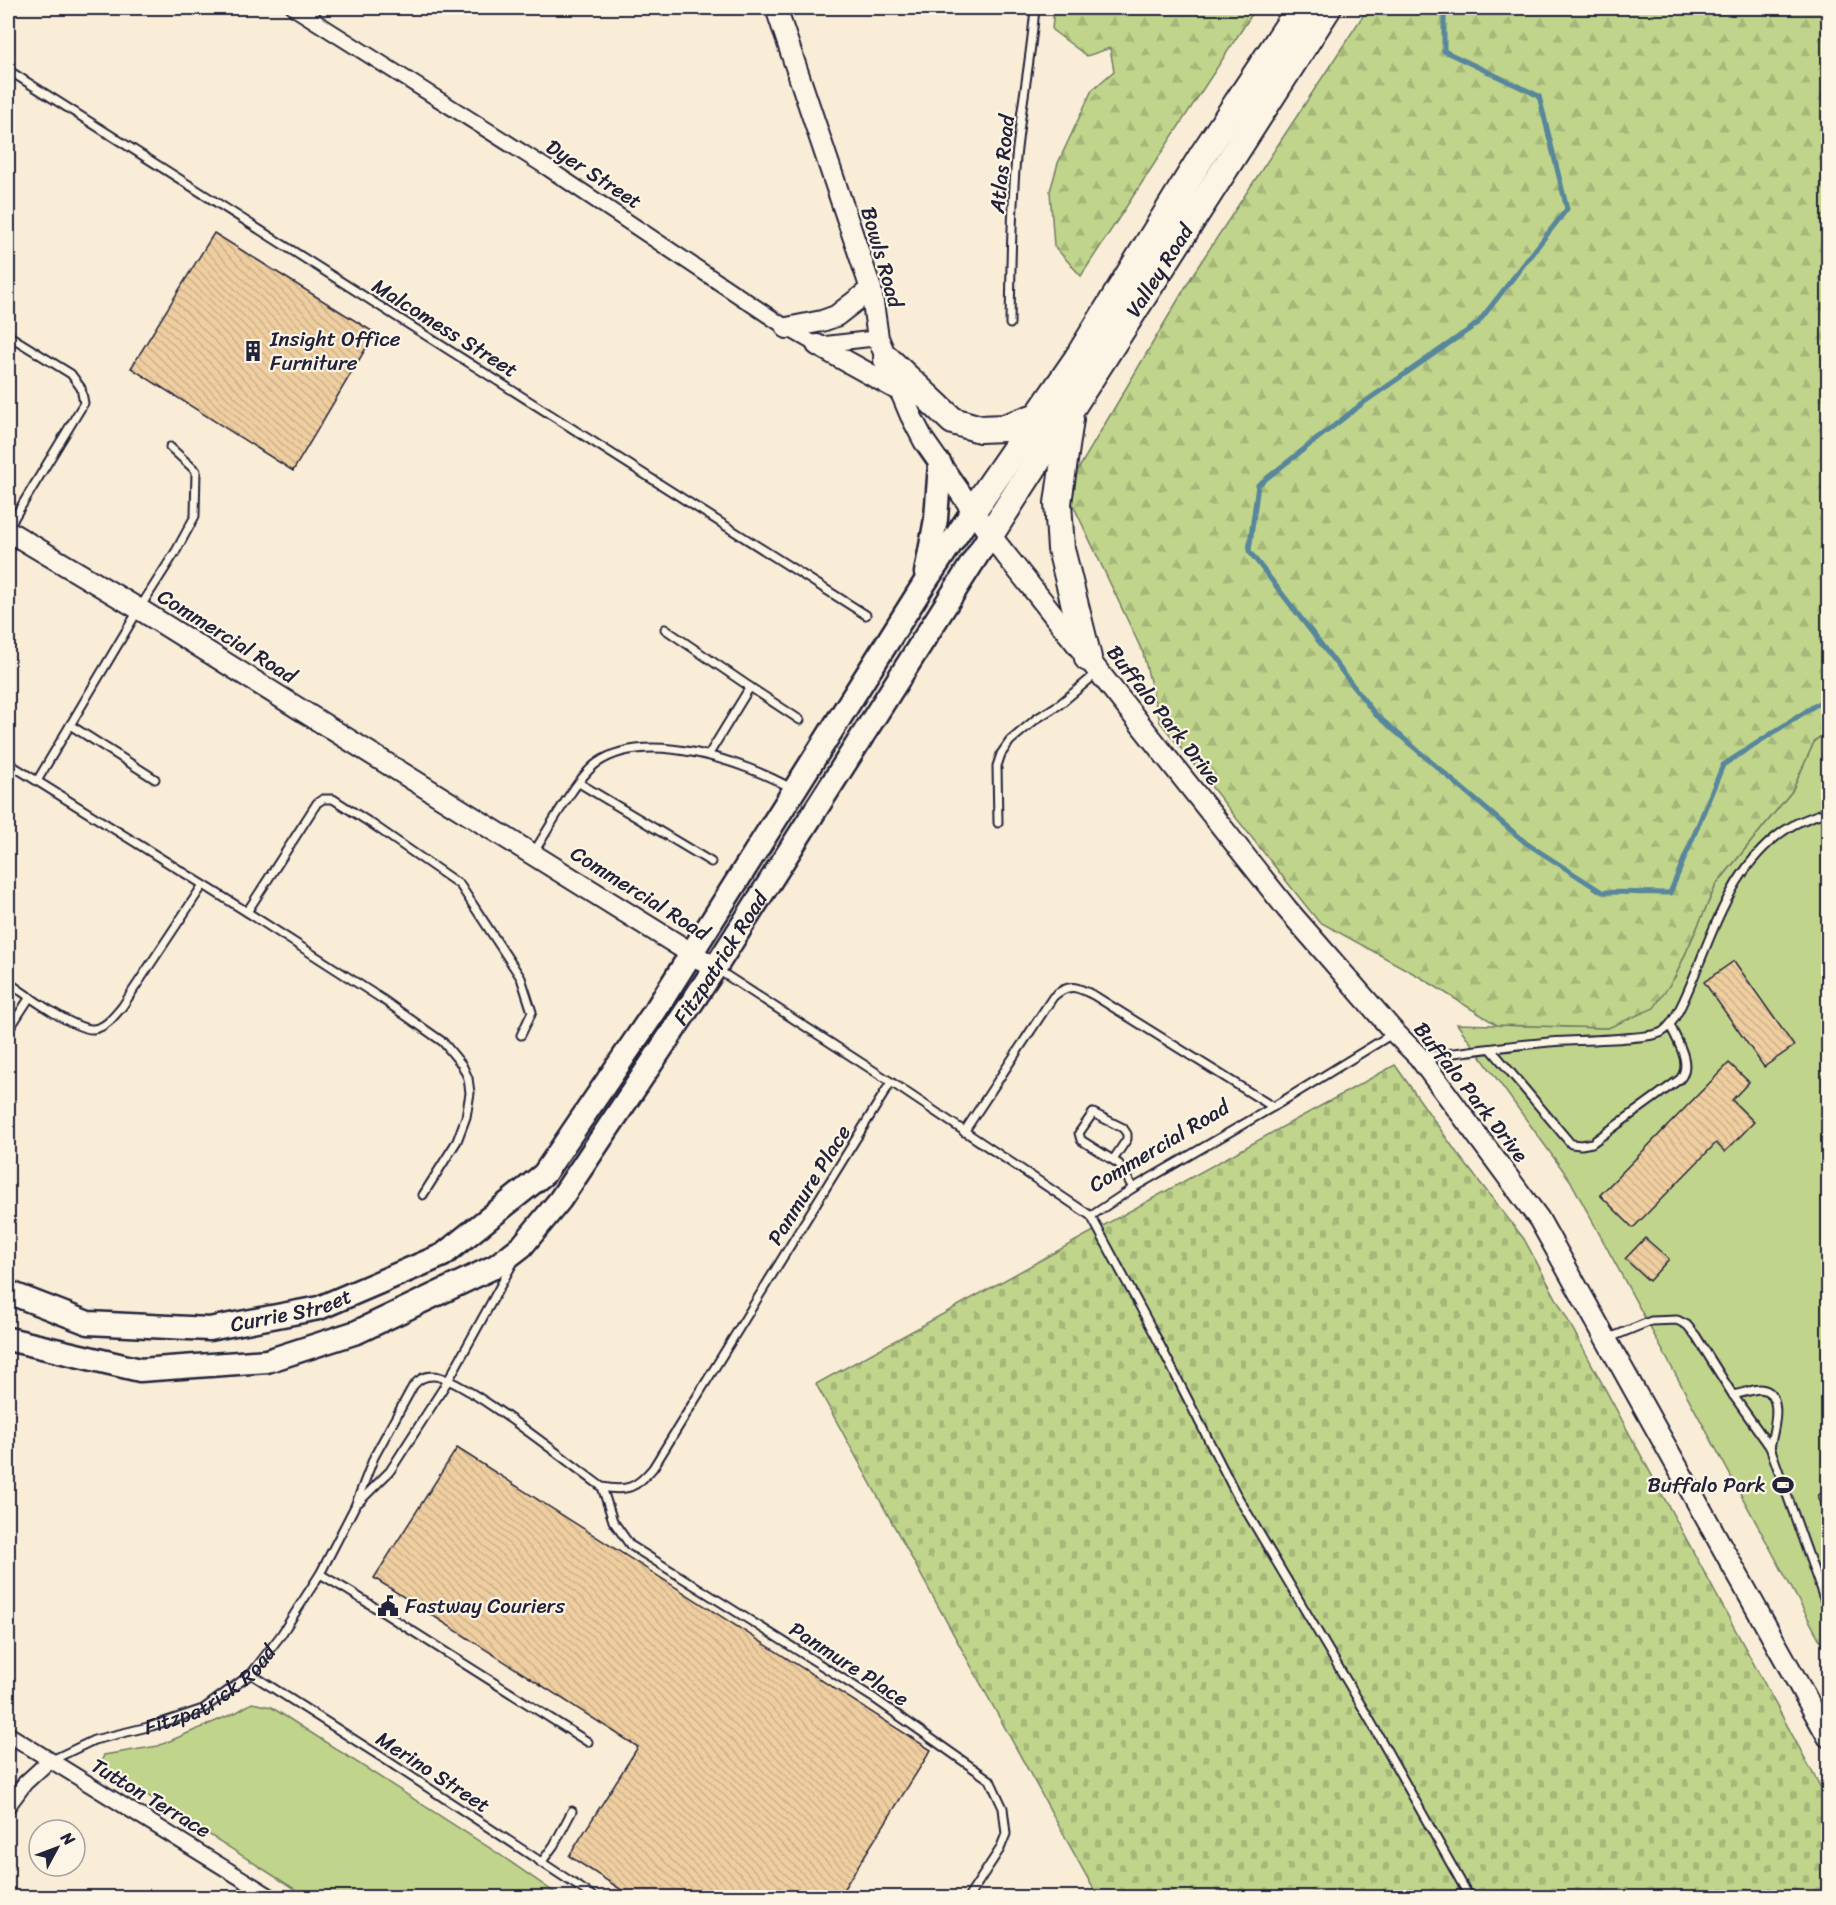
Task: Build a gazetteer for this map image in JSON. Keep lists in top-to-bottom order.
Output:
{
  "streets": {
    "highway": ["Valley Road"],
    "main road": ["Fitzpatrick Road", "Currie Street"],
    "street": [
      "Dyer Street",
      "Bowls Road",
      "Commercial Road",
      "Buffalo Park Drive",
      "Tutton Terrace"
    ],
    "lane": [
      "Atlas Road",
      "Malcomess Street",
      "Panmure Place",
      "Merino Street"
    ]
  },
  "crossings": [
    ["Bowls Road", "Valley Road"],
    ["Bowls Road", "Buffalo Park Drive"],
    ["Bowls Road", "Fitzpatrick Road"],
    ["Valley Road", "Buffalo Park Drive"],
    ["Valley Road", "Fitzpatrick Road"],
    ["Commercial Road", "Buffalo Park Drive"],
    ["Commercial Road", "Fitzpatrick Road"],
    ["Commercial Road", "Panmure Place"],
    ["Buffalo Park Drive", "Fitzpatrick Road"],
    ["Fitzpatrick Road", "Currie Street"],
    ["Fitzpatrick Road", "Merino Street"],
    ["Fitzpatrick Road", "Tutton Terrace"]
  ],
  "places": {
    "building": ["Insight Office Furniture"],
    "sports": ["Buffalo Park"],
    "public building": ["Fastway Couriers"]
  },
  "north": "top right"
}
